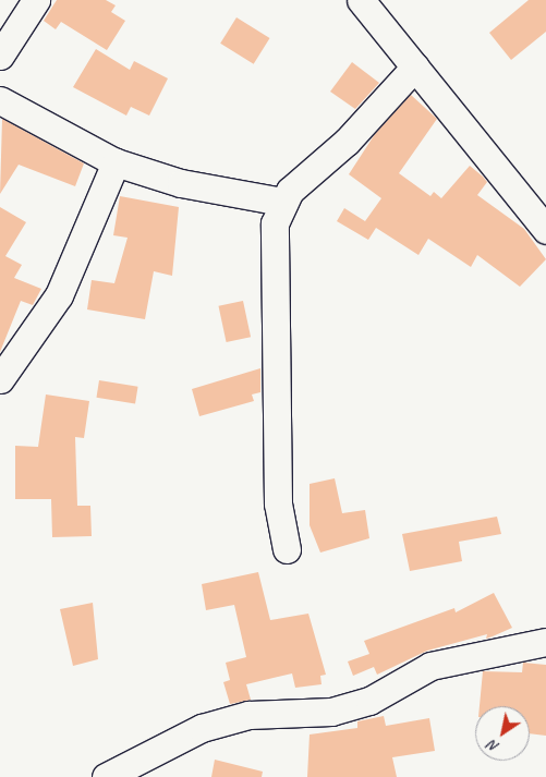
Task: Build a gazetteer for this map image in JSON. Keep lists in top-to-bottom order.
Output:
{
  "north": "bottom left"
}
